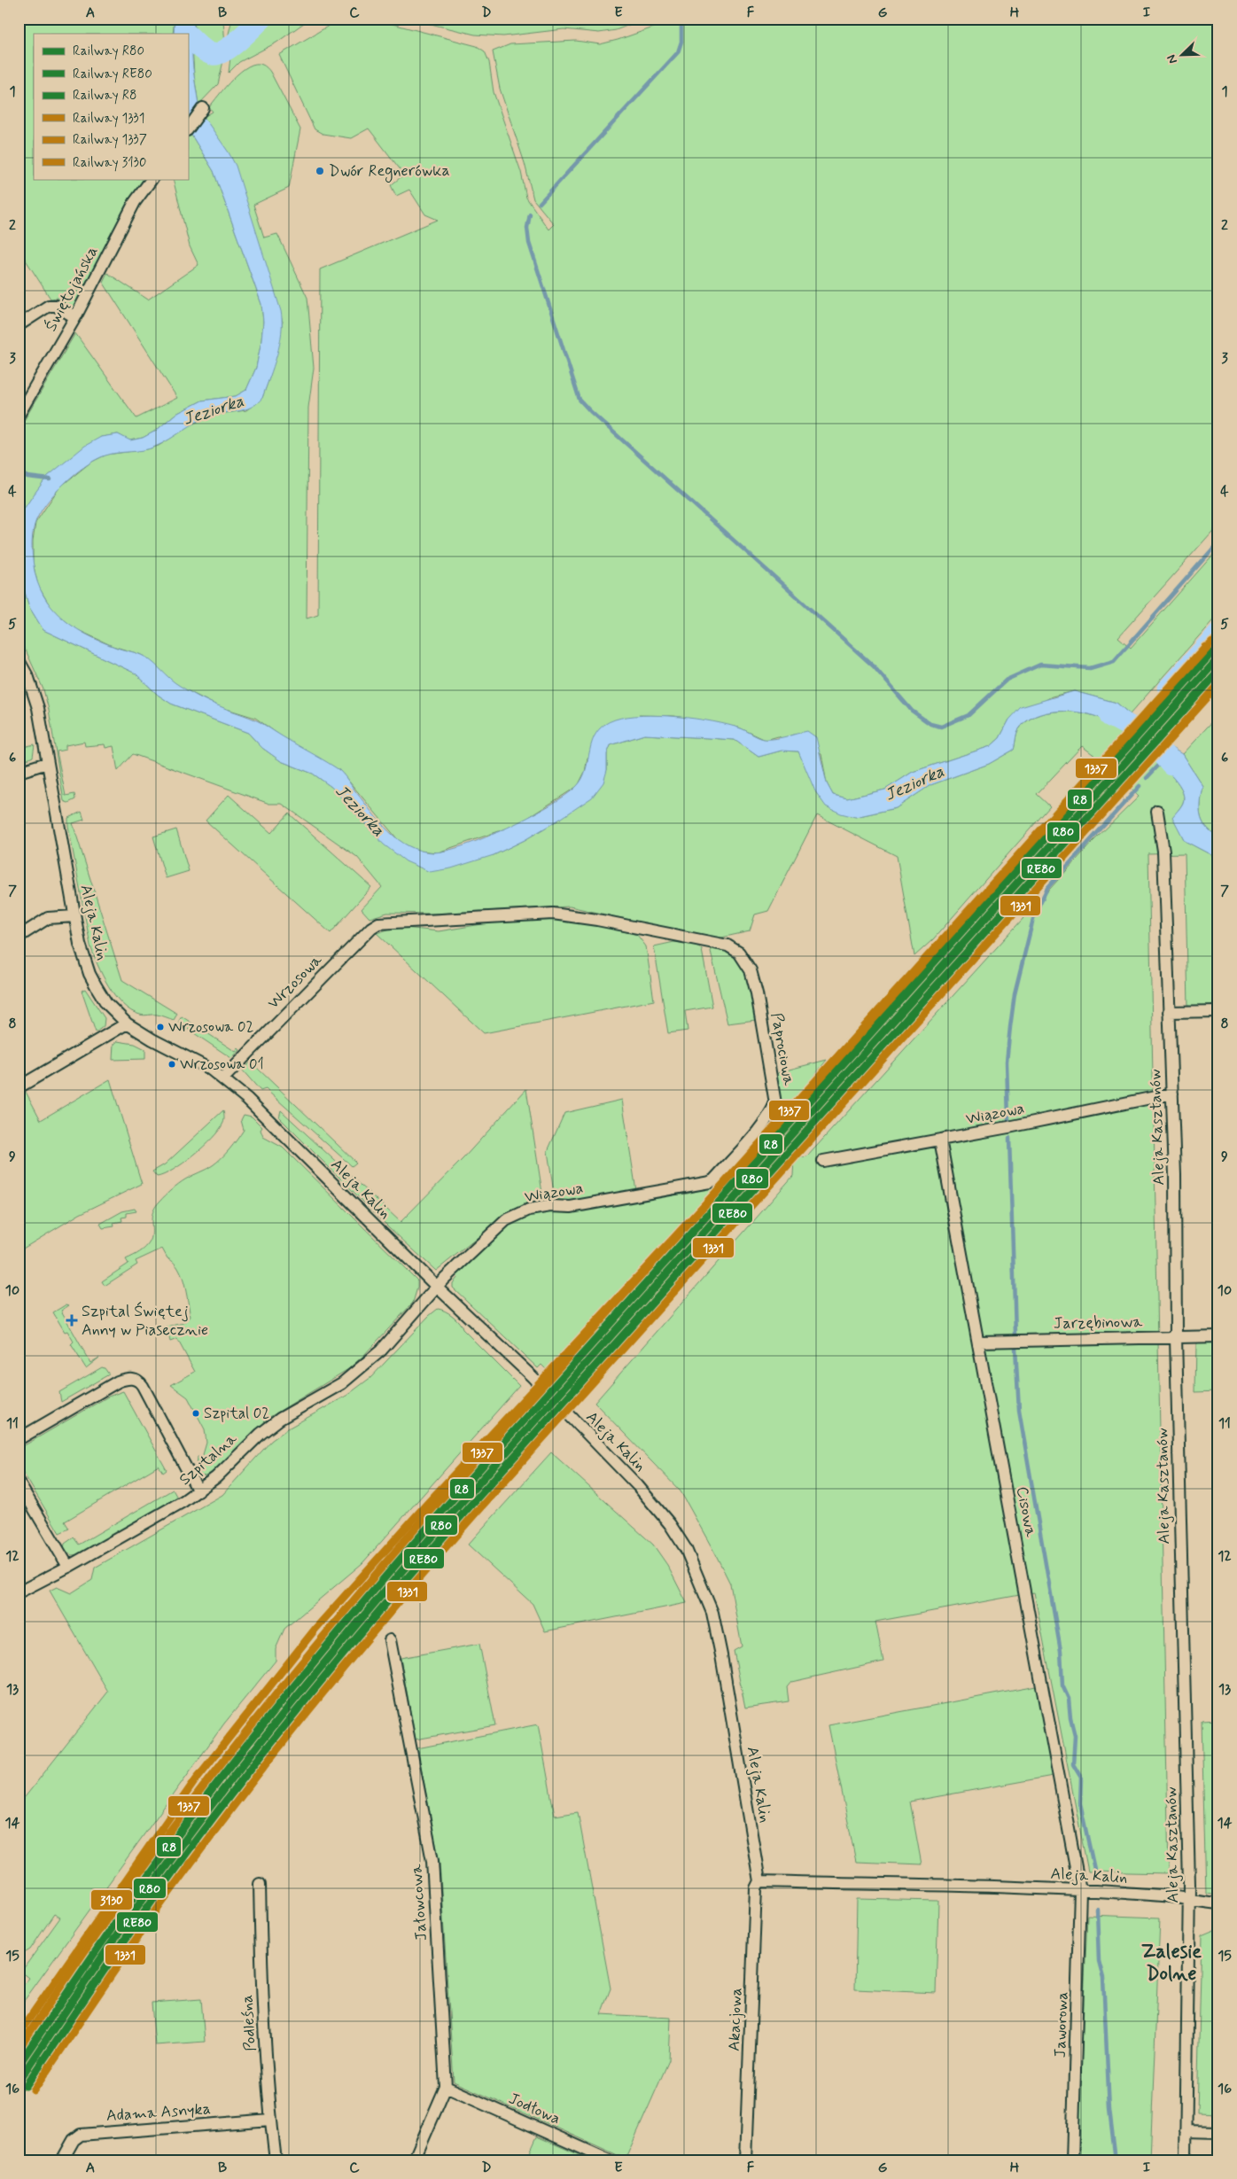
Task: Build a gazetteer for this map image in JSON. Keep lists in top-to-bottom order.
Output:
{
  "streets": {
    "street": [
      "Świętojańska",
      "Aleja Kalin",
      "Wrzosowa",
      "Paprociowa",
      "Wiązowa",
      "Aleja Kasztanów",
      "Jarzębinowa",
      "Szpitalna",
      "Cisowa",
      "Jałowcowa",
      "Akacjowa",
      "Podleśna",
      "Jaworowa",
      "Jodłowa",
      "Adama Asnyka"
    ]
  },
  "crossings": [
    ["Aleja Kalin", "Wrzosowa"],
    ["Aleja Kalin", "Wiązowa"],
    ["Aleja Kalin", "Aleja Kasztanów"],
    ["Aleja Kalin", "Szpitalna"],
    ["Aleja Kalin", "Cisowa"],
    ["Aleja Kalin", "Akacjowa"],
    ["Aleja Kalin", "Jaworowa"],
    ["Wrzosowa", "Paprociowa"],
    ["Paprociowa", "Wiązowa"],
    ["Wiązowa", "Aleja Kasztanów"],
    ["Wiązowa", "Szpitalna"],
    ["Wiązowa", "Cisowa"],
    ["Aleja Kasztanów", "Jarzębinowa"],
    ["Jarzębinowa", "Cisowa"],
    ["Cisowa", "Jaworowa"],
    ["Jałowcowa", "Jodłowa"],
    ["Podleśna", "Adama Asnyka"]
  ],
  "districts": ["Zalesie Dolne"],
  "water": ["Jeziorka"],
  "places": {
    "other": [
      "Dwór Regnerówka",
      "Wrzosowa 02",
      "Wrzosowa 01",
      "Szpital 02"
    ],
    "health": ["Szpital Świętej Anny w Piasecznie"]
  },
  "lines": [
    "rail line 3130",
    "rail line 1337",
    "rail line R8",
    "rail line R80",
    "rail line RE80",
    "rail line 1331"
  ],
  "legend": [
    "Railway R80",
    "Railway RE80",
    "Railway R8",
    "Railway 1331",
    "Railway 1337",
    "Railway 3130"
  ],
  "north": "bottom left",
  "grid": {
    "columns": [
      "A",
      "B",
      "C",
      "D",
      "E",
      "F",
      "G",
      "H",
      "I"
    ],
    "rows": [
      "1",
      "2",
      "3",
      "4",
      "5",
      "6",
      "7",
      "8",
      "9",
      "10",
      "11",
      "12",
      "13",
      "14",
      "15",
      "16"
    ]
  }
}
